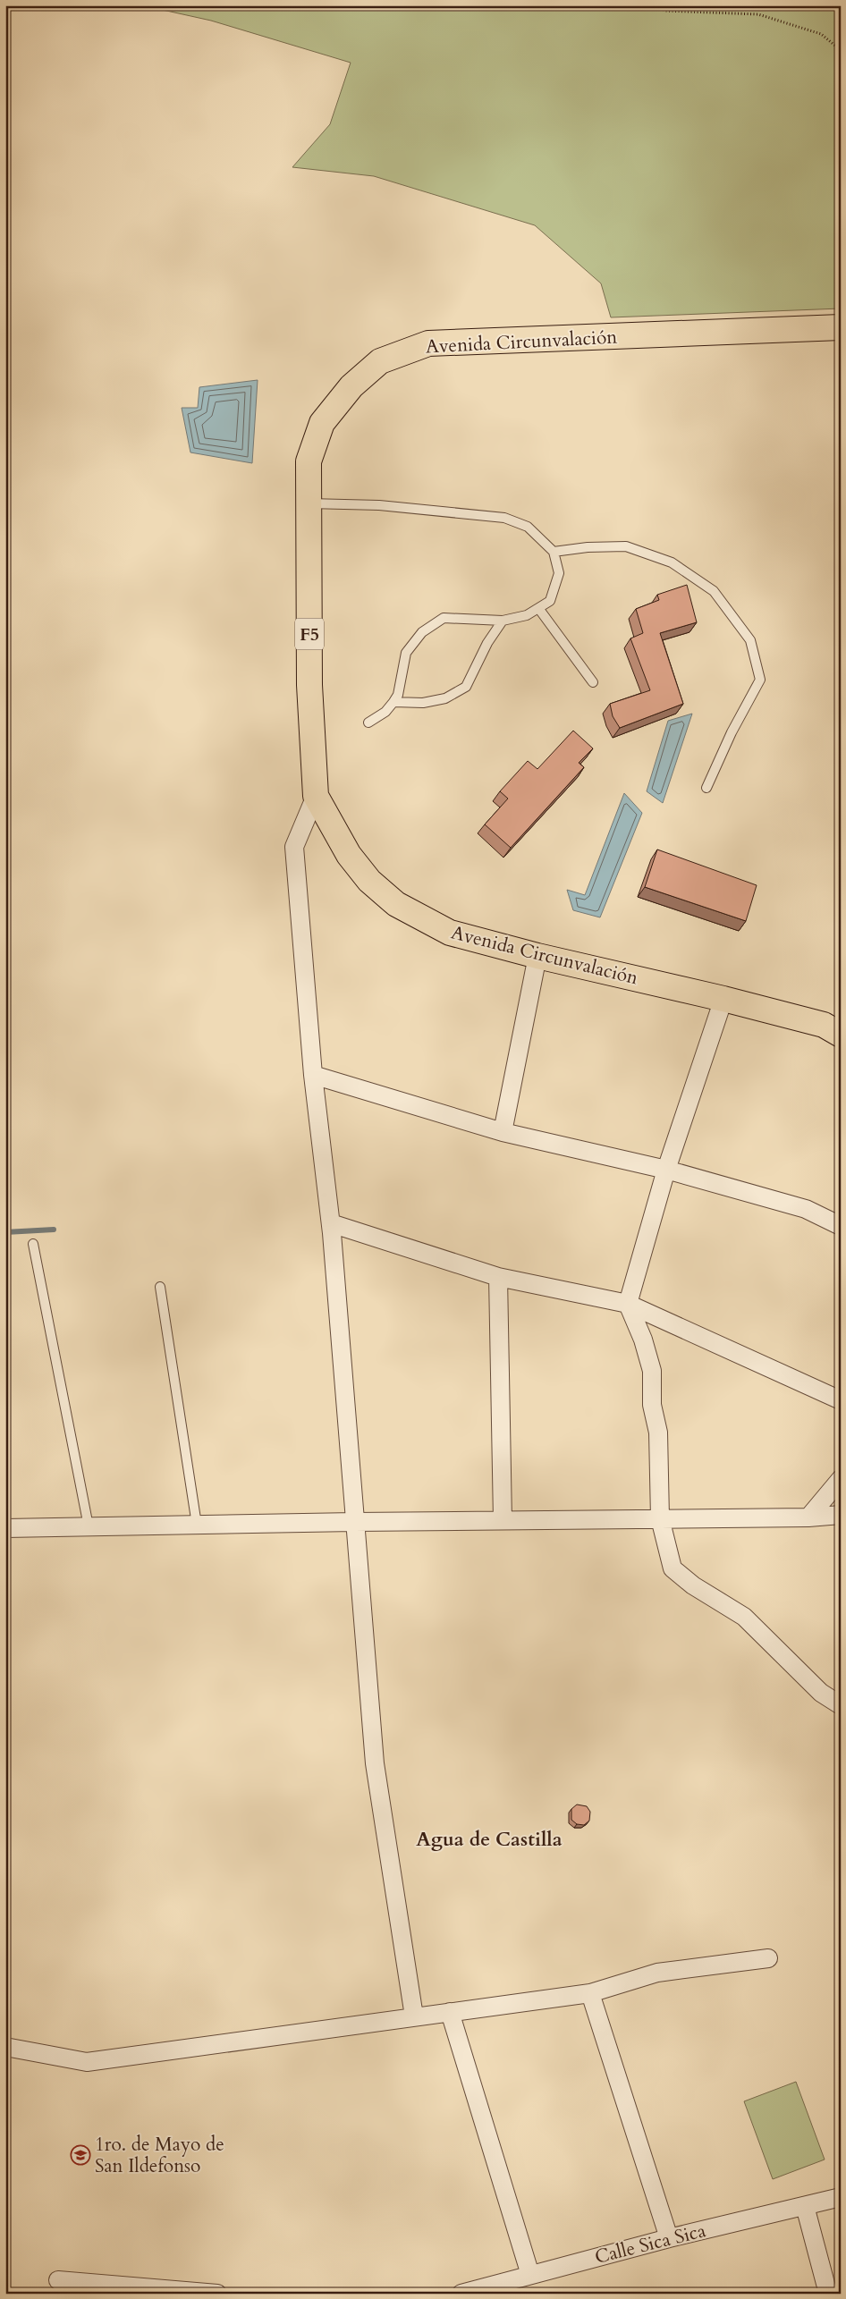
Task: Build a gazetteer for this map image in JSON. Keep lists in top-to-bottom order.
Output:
{
  "streets": {
    "highway": ["Avenida Circunvalación", "F5"],
    "street": ["Calle Sica Sica"]
  },
  "districts": ["Agua de Castilla"],
  "places": {
    "school or university": ["1ro. de Mayo de San Ildefonso"]
  }
}
